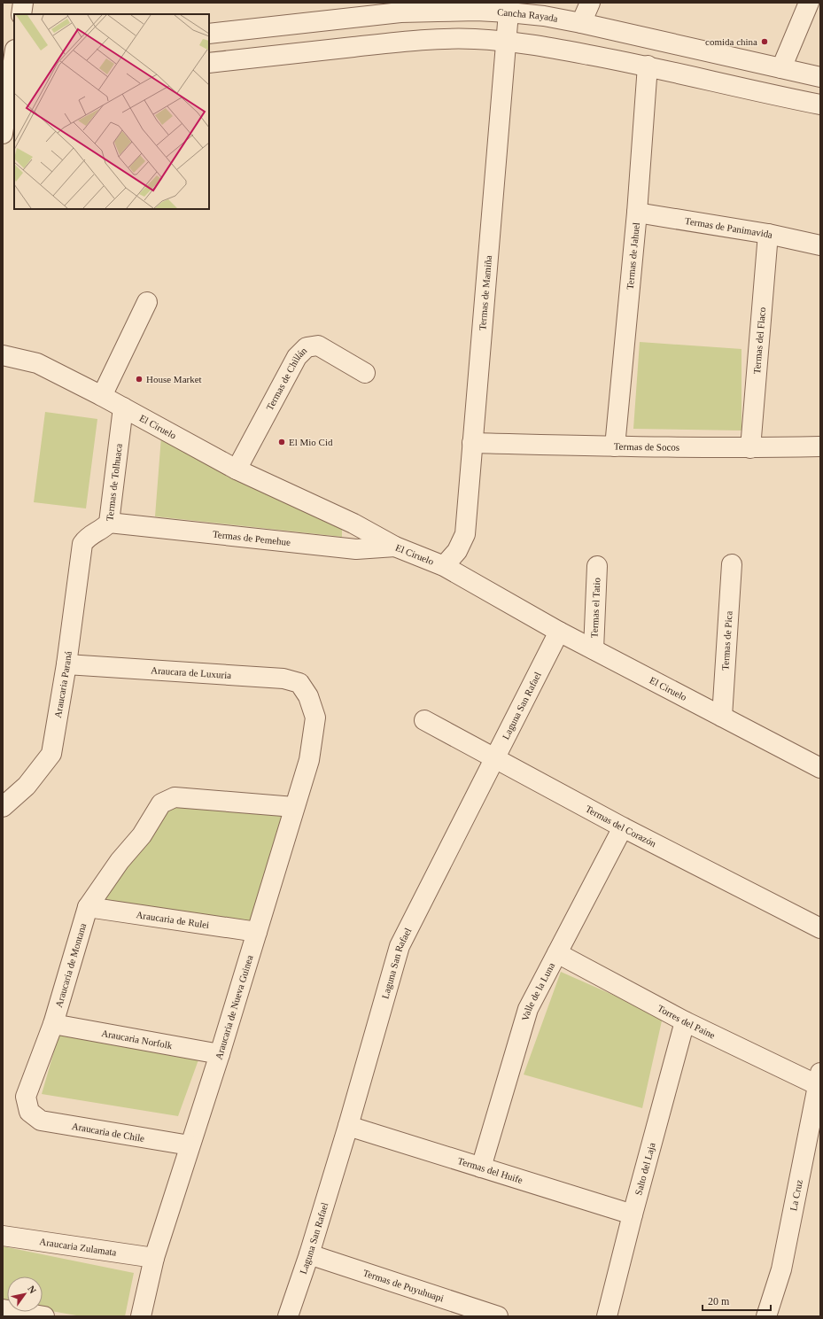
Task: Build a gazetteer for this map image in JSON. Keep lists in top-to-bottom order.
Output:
{
  "streets": {
    "street": [
      "Cancha Rayada",
      "Termas de Panimavida",
      "Termas de Jahuel",
      "Termas de Mamiña",
      "Termas del Flaco",
      "Termas de Chillán",
      "El Ciruelo",
      "Termas de Socos",
      "Termas de Tolhuaca",
      "Termas de Pemehue",
      "Termas el Tatio",
      "Termas de Pica",
      "Araucara de Luxuria",
      "Araucaria Paraná",
      "Laguna San Rafael",
      "Termas del Corazón",
      "Araucaria de Rulei",
      "Araucaria de Montana",
      "Valle de la Luna",
      "Araucaria de Nueva Guinea",
      "Torres del Paine",
      "Araucaria Norfolk",
      "Araucaria de Chile",
      "Salto del Laja",
      "Termas del Huife",
      "La Cruz",
      "Araucaria Zulamata",
      "Termas de Puyuhuapi"
    ]
  },
  "crossings": [
    ["Cancha Rayada", "Termas de Mamiña"],
    ["Termas de Panimavida", "Termas de Jahuel"],
    ["Termas de Panimavida", "Termas del Flaco"],
    ["Termas de Jahuel", "Termas de Socos"],
    ["Termas de Mamiña", "El Ciruelo"],
    ["Termas de Mamiña", "Termas de Socos"],
    ["Termas del Flaco", "Termas de Socos"],
    ["Termas de Chillán", "El Ciruelo"],
    ["El Ciruelo", "Termas de Tolhuaca"],
    ["El Ciruelo", "Termas de Pemehue"],
    ["El Ciruelo", "Termas el Tatio"],
    ["El Ciruelo", "Termas de Pica"],
    ["El Ciruelo", "Laguna San Rafael"],
    ["Termas de Tolhuaca", "Termas de Pemehue"],
    ["Termas de Tolhuaca", "Araucaria Paraná"],
    ["Araucara de Luxuria", "Araucaria Paraná"],
    ["Araucara de Luxuria", "Araucaria de Nueva Guinea"],
    ["Laguna San Rafael", "Termas del Corazón"],
    ["Laguna San Rafael", "Termas del Huife"],
    ["Laguna San Rafael", "Termas de Puyuhuapi"],
    ["Termas del Corazón", "Valle de la Luna"],
    ["Araucaria de Rulei", "Araucaria de Montana"],
    ["Araucaria de Rulei", "Araucaria de Nueva Guinea"],
    ["Araucaria de Montana", "Araucaria de Nueva Guinea"],
    ["Araucaria de Montana", "Araucaria Norfolk"],
    ["Araucaria de Montana", "Araucaria de Chile"],
    ["Valle de la Luna", "Torres del Paine"],
    ["Valle de la Luna", "Termas del Huife"],
    ["Araucaria de Nueva Guinea", "Araucaria Norfolk"],
    ["Araucaria de Nueva Guinea", "Araucaria de Chile"],
    ["Araucaria de Nueva Guinea", "Araucaria Zulamata"],
    ["Torres del Paine", "Salto del Laja"],
    ["Torres del Paine", "La Cruz"],
    ["Salto del Laja", "Termas del Huife"]
  ],
  "places": ["comida china", "House Market", "El Mio Cid"],
  "scale_bar": "20 m",
  "north": "top right"
}
